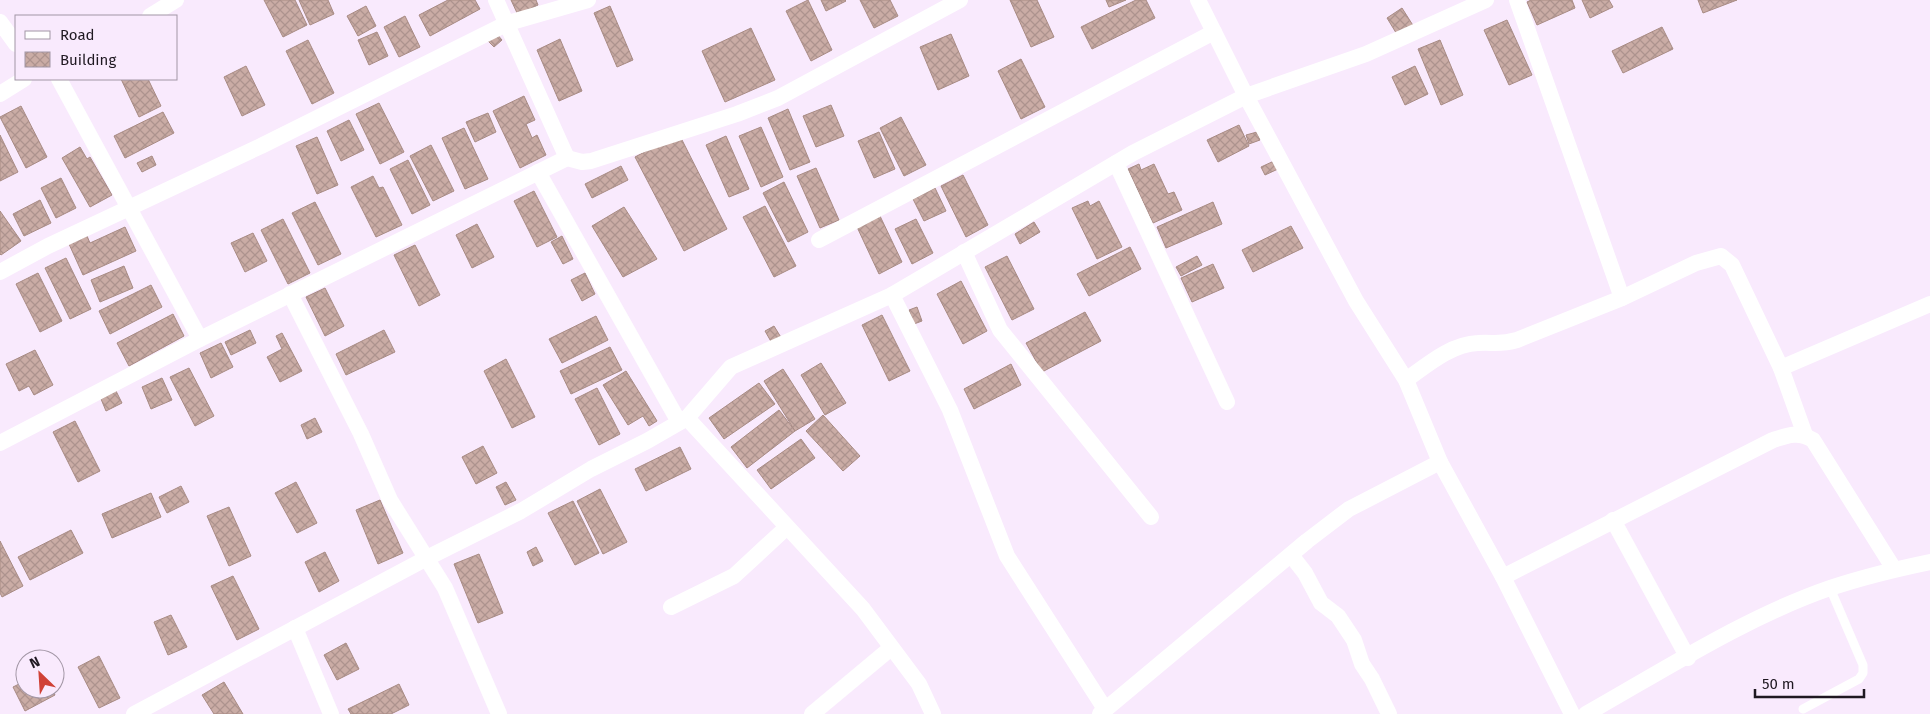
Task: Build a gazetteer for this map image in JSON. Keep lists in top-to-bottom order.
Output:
{
  "legend": ["Road", "Building"],
  "scale_bar": "50 m",
  "north": "top left"
}
